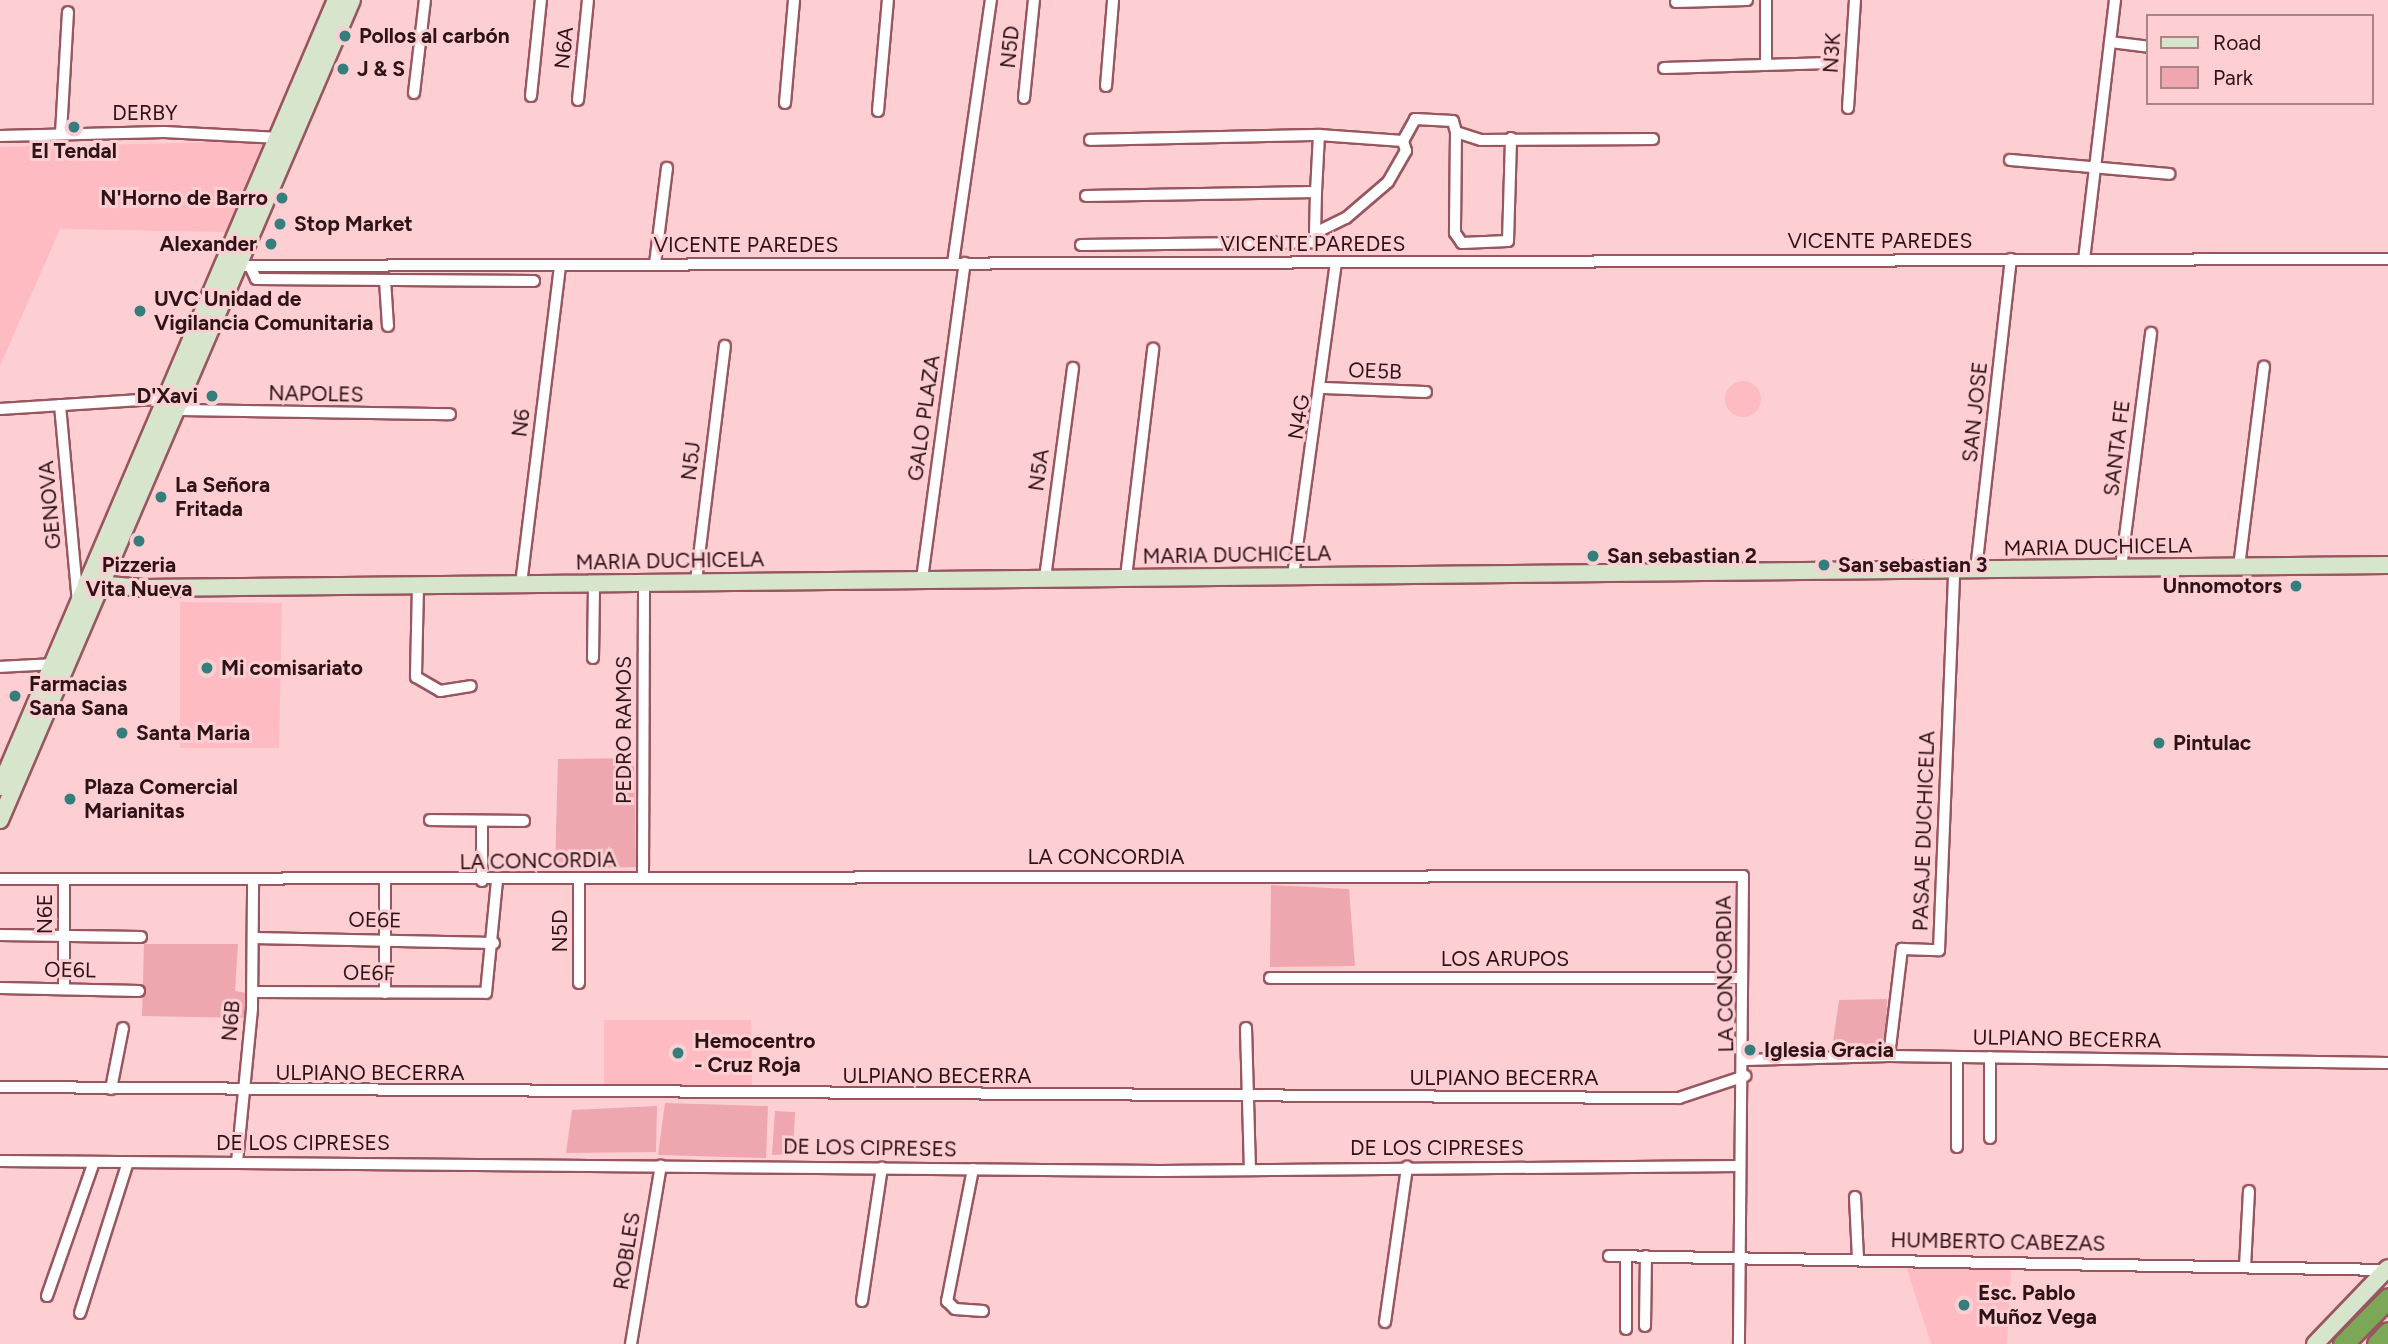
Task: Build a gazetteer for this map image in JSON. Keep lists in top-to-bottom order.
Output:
{
  "streets": {
    "main road": ["MARIA DUCHICELA"],
    "street": [
      "N5D",
      "N6A",
      "N3K",
      "DERBY",
      "VICENTE PAREDES",
      "OE5B",
      "NAPOLES",
      "SAN JOSE",
      "N4G",
      "GALO PLAZA",
      "N6",
      "SANTA FE",
      "N5J",
      "N5A",
      "GENOVA",
      "PEDRO RAMOS",
      "PASAJE DUCHICELA",
      "LA CONCORDIA",
      "N6E",
      "OE6E",
      "LOS ARUPOS",
      "OE6L",
      "OE6F",
      "N6B",
      "ULPIANO BECERRA",
      "DE LOS CIPRESES",
      "HUMBERTO CABEZAS",
      "ROBLES"
    ]
  },
  "crossings": [
    ["N5D", "LA CONCORDIA"],
    ["VICENTE PAREDES", "SAN JOSE"],
    ["VICENTE PAREDES", "N4G"],
    ["VICENTE PAREDES", "GALO PLAZA"],
    ["VICENTE PAREDES", "N6"],
    ["OE5B", "N4G"],
    ["NAPOLES", "GENOVA"],
    ["SAN JOSE", "MARIA DUCHICELA"],
    ["N4G", "MARIA DUCHICELA"],
    ["GALO PLAZA", "MARIA DUCHICELA"],
    ["N6", "MARIA DUCHICELA"],
    ["SANTA FE", "MARIA DUCHICELA"],
    ["N5J", "MARIA DUCHICELA"],
    ["N5A", "MARIA DUCHICELA"],
    ["MARIA DUCHICELA", "PEDRO RAMOS"],
    ["MARIA DUCHICELA", "PASAJE DUCHICELA"],
    ["PEDRO RAMOS", "LA CONCORDIA"],
    ["PASAJE DUCHICELA", "ULPIANO BECERRA"],
    ["LA CONCORDIA", "N6E"],
    ["LA CONCORDIA", "LOS ARUPOS"],
    ["LA CONCORDIA", "N6B"],
    ["LA CONCORDIA", "ULPIANO BECERRA"],
    ["LA CONCORDIA", "DE LOS CIPRESES"],
    ["LA CONCORDIA", "HUMBERTO CABEZAS"],
    ["N6E", "OE6L"],
    ["OE6E", "OE6F"],
    ["OE6E", "N6B"],
    ["OE6F", "N6B"],
    ["N6B", "ULPIANO BECERRA"],
    ["N6B", "DE LOS CIPRESES"],
    ["DE LOS CIPRESES", "ROBLES"]
  ],
  "places": [
    "Pollos al carbón",
    "J & S",
    "El Tendal",
    "N'Horno de Barro",
    "Stop Market",
    "Alexander",
    "UVC Unidad de Vigilancia Comunitaria",
    "D'Xavi",
    "La Señora Fritada",
    "Pizzeria Vita Nueva",
    "San sebastian 2",
    "San sebastian 3",
    "Unnomotors",
    "Mi comisariato",
    "Farmacias Sana Sana",
    "Santa Maria",
    "Pintulac",
    "Plaza Comercial Marianitas",
    "Iglesia Gracia",
    "Hemocentro - Cruz Roja",
    "Esc. Pablo Muñoz Vega"
  ],
  "legend": ["Road", "Park"]
}
